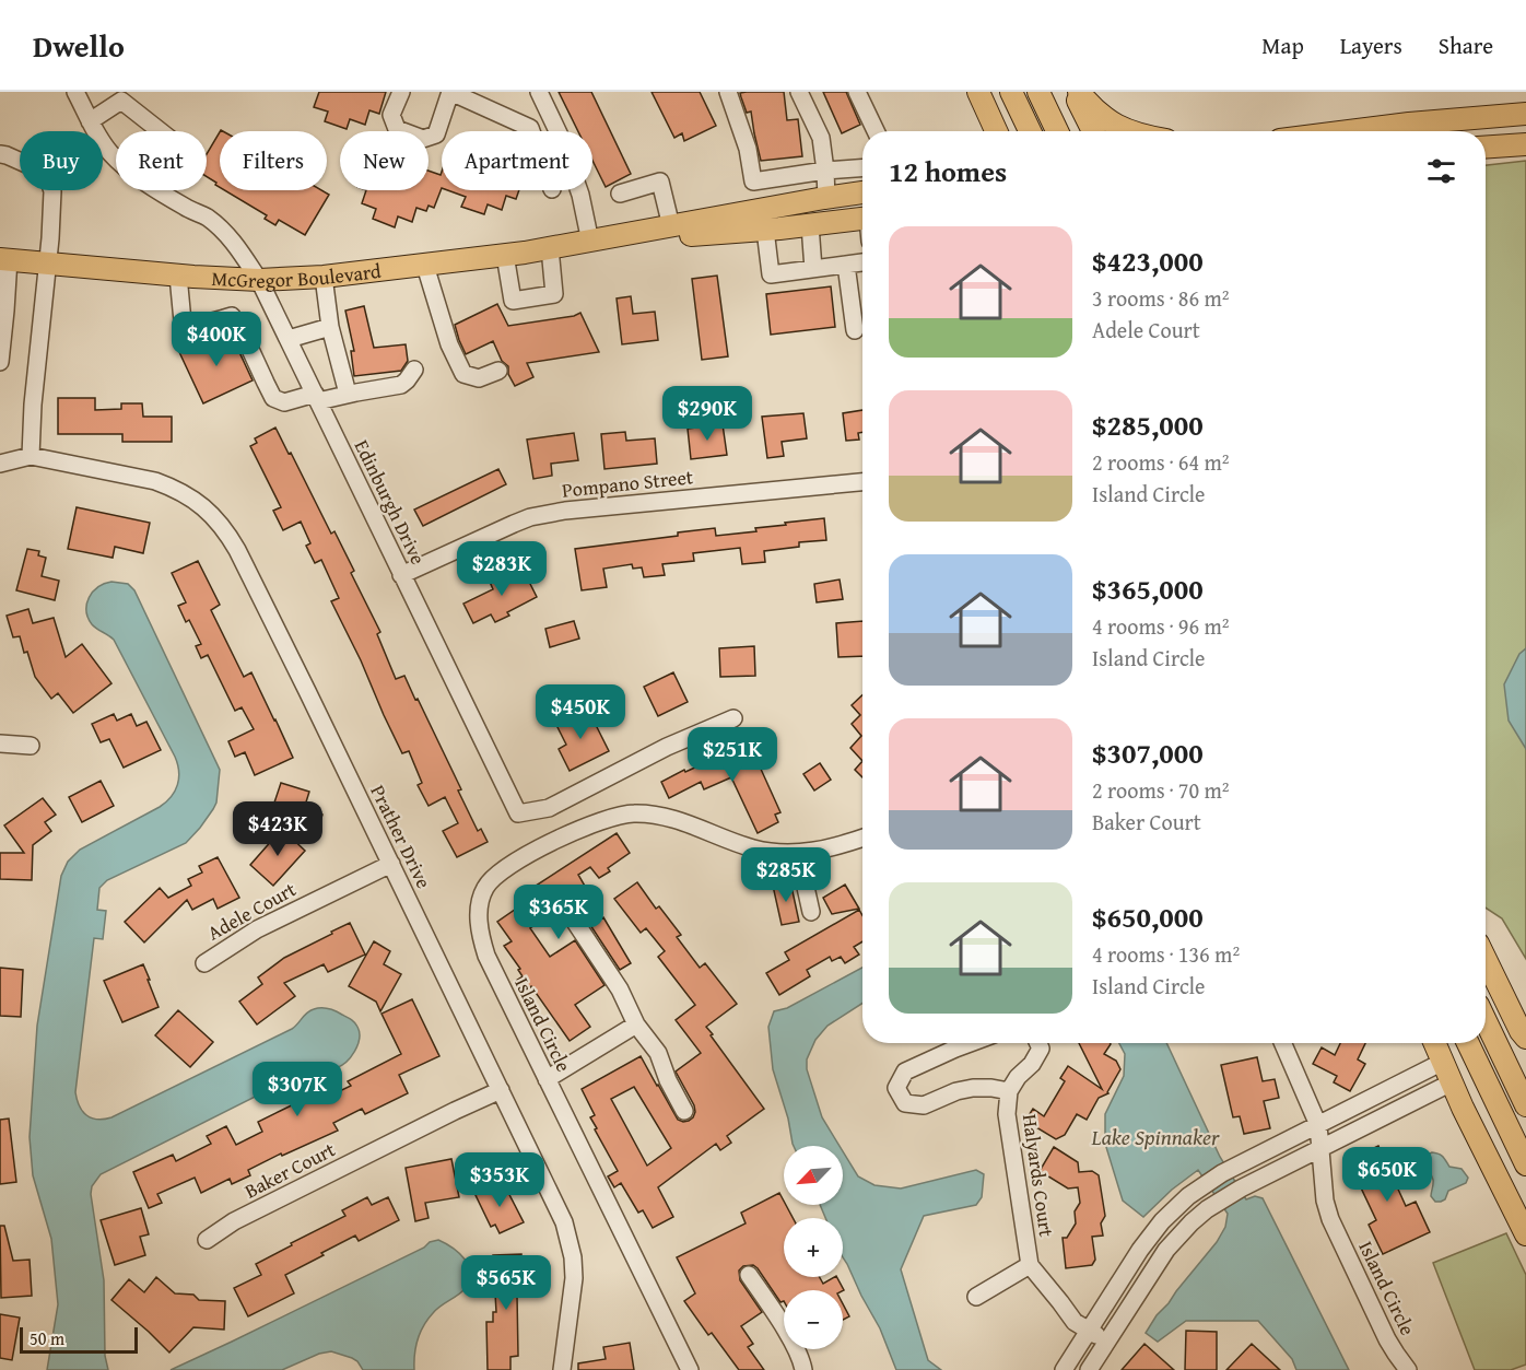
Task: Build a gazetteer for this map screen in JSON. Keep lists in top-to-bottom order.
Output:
{
  "streets": {
    "main road": ["McGregor Boulevard"],
    "street": [
      "Pompano Street",
      "Edinburgh Drive",
      "Prather Drive",
      "Adele Court",
      "Island Circle",
      "Baker Court",
      "Halyards Court"
    ]
  },
  "crossings": [
    ["McGregor Boulevard", "Edinburgh Drive"],
    ["Pompano Street", "Edinburgh Drive"],
    ["Prather Drive", "Adele Court"],
    ["Prather Drive", "Baker Court"]
  ],
  "water": ["Lake Spinnaker"],
  "scale_bar": "50 m",
  "north": "bottom left",
  "page": {
    "header": "Dwello",
    "nav": ["Map", "Layers", "Share"],
    "chip": [
      "Buy",
      "Rent",
      "Filters",
      "New",
      "Apartment"
    ],
    "heading": "12 homes",
    "list": [
      {
        "name": "$423,000",
        "note": "3 rooms · 86 m² · Adele Court"
      },
      {
        "name": "$285,000",
        "note": "2 rooms · 64 m² · Island Circle"
      },
      {
        "name": "$365,000",
        "note": "4 rooms · 96 m² · Island Circle"
      },
      {
        "name": "$307,000",
        "note": "2 rooms · 70 m² · Baker Court"
      },
      {
        "name": "$650,000",
        "note": "4 rooms · 136 m² · Island Circle"
      }
    ],
    "price": [
      "$400K",
      "$290K",
      "$283K",
      "$450K",
      "$251K",
      "$423K",
      "$285K",
      "$365K",
      "$307K",
      "$650K",
      "$353K",
      "$565K"
    ],
    "map_buttons": ["+", "−"],
    "scale": "50 m"
  }
}
